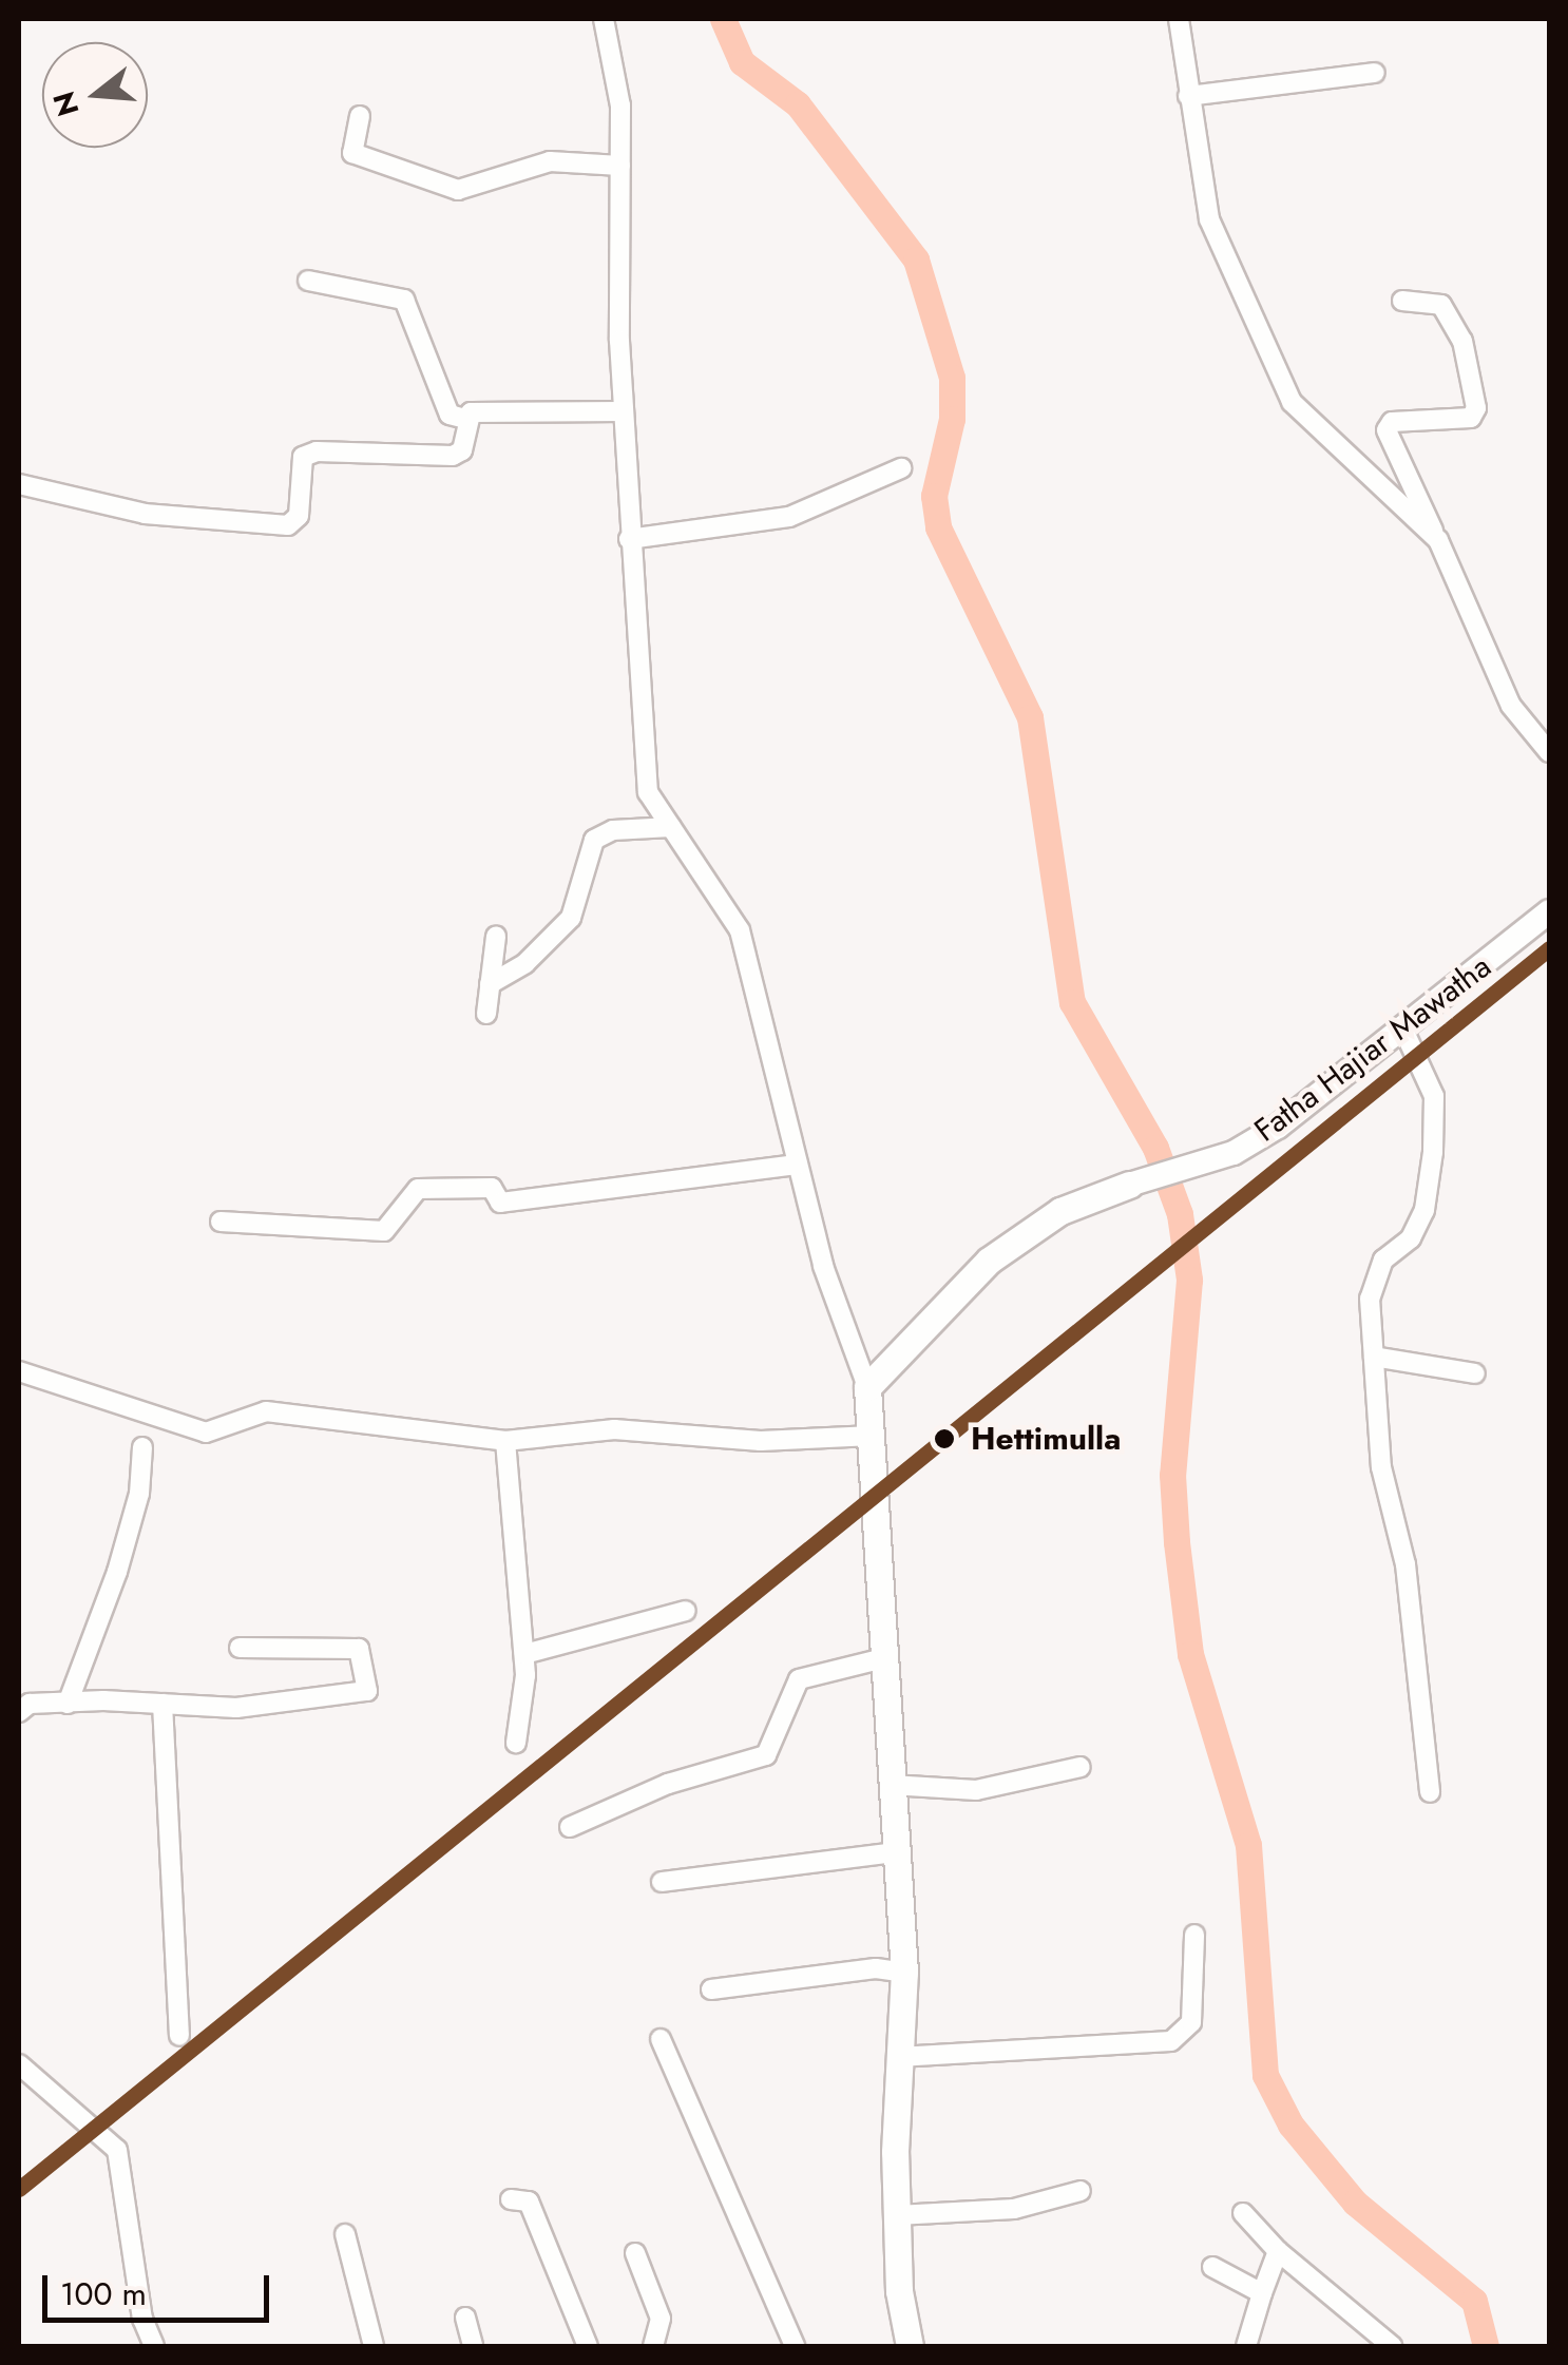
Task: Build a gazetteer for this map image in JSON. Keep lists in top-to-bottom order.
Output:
{
  "streets": {
    "street": ["Fatha Hajiar Mawatha"]
  },
  "places": ["Hettimulla"],
  "scale_bar": "100 m",
  "north": "left"
}
